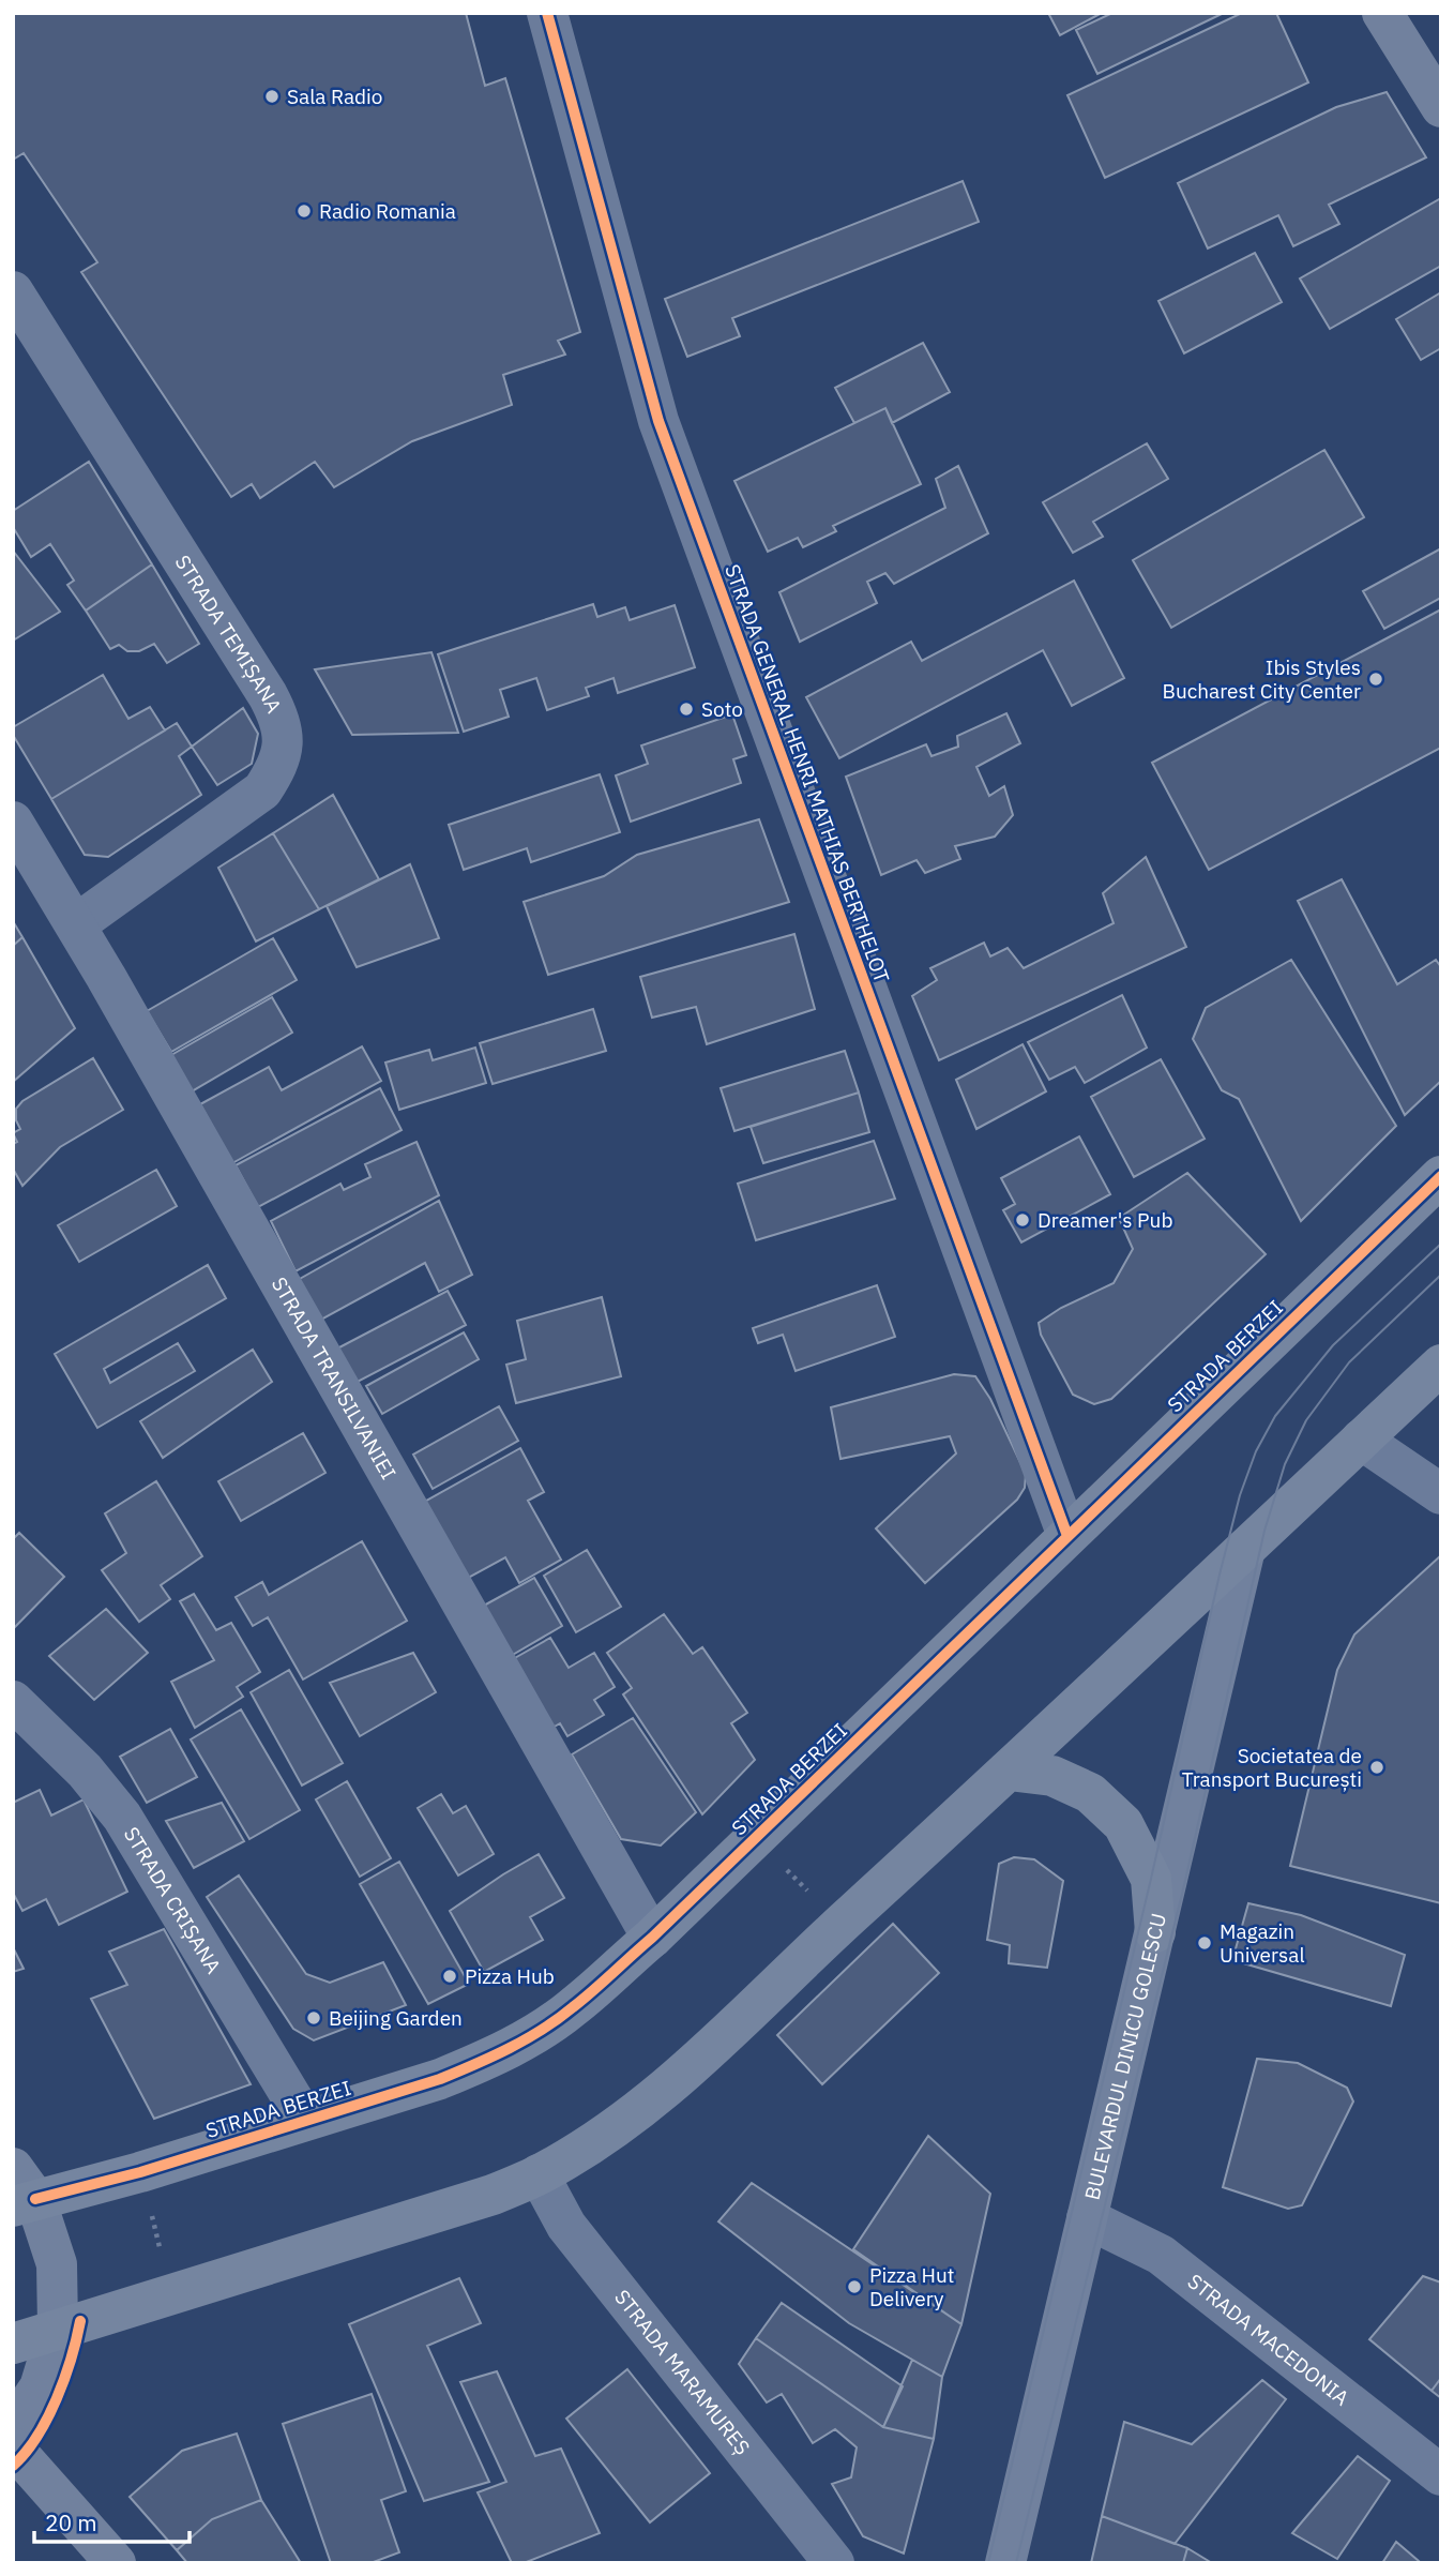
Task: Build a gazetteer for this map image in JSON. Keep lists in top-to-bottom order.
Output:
{
  "streets": {
    "main road": ["STRADA BERZEI", "BULEVARDUL DINICU GOLESCU"],
    "street": [
      "STRADA TEMIȘANA",
      "STRADA GENERAL HENRI MATHIAS BERTHELOT",
      "STRADA TRANSILVANIEI",
      "STRADA CRIȘANA",
      "STRADA MACEDONIA",
      "STRADA MARAMUREȘ"
    ]
  },
  "crossings": [
    ["STRADA TEMIȘANA", "STRADA TRANSILVANIEI"],
    ["STRADA GENERAL HENRI MATHIAS BERTHELOT", "STRADA BERZEI"],
    ["STRADA BERZEI", "STRADA TRANSILVANIEI"],
    ["STRADA BERZEI", "STRADA CRIȘANA"],
    ["BULEVARDUL DINICU GOLESCU", "STRADA MACEDONIA"]
  ],
  "places": [
    "Sala Radio",
    "Radio Romania",
    "Ibis Styles Bucharest City Center",
    "Soto",
    "Dreamer's Pub",
    "Societatea de Transport București",
    "Magazin Universal",
    "Pizza Hub",
    "Beijing Garden",
    "Pizza Hut Delivery"
  ],
  "scale_bar": "20 m"
}
